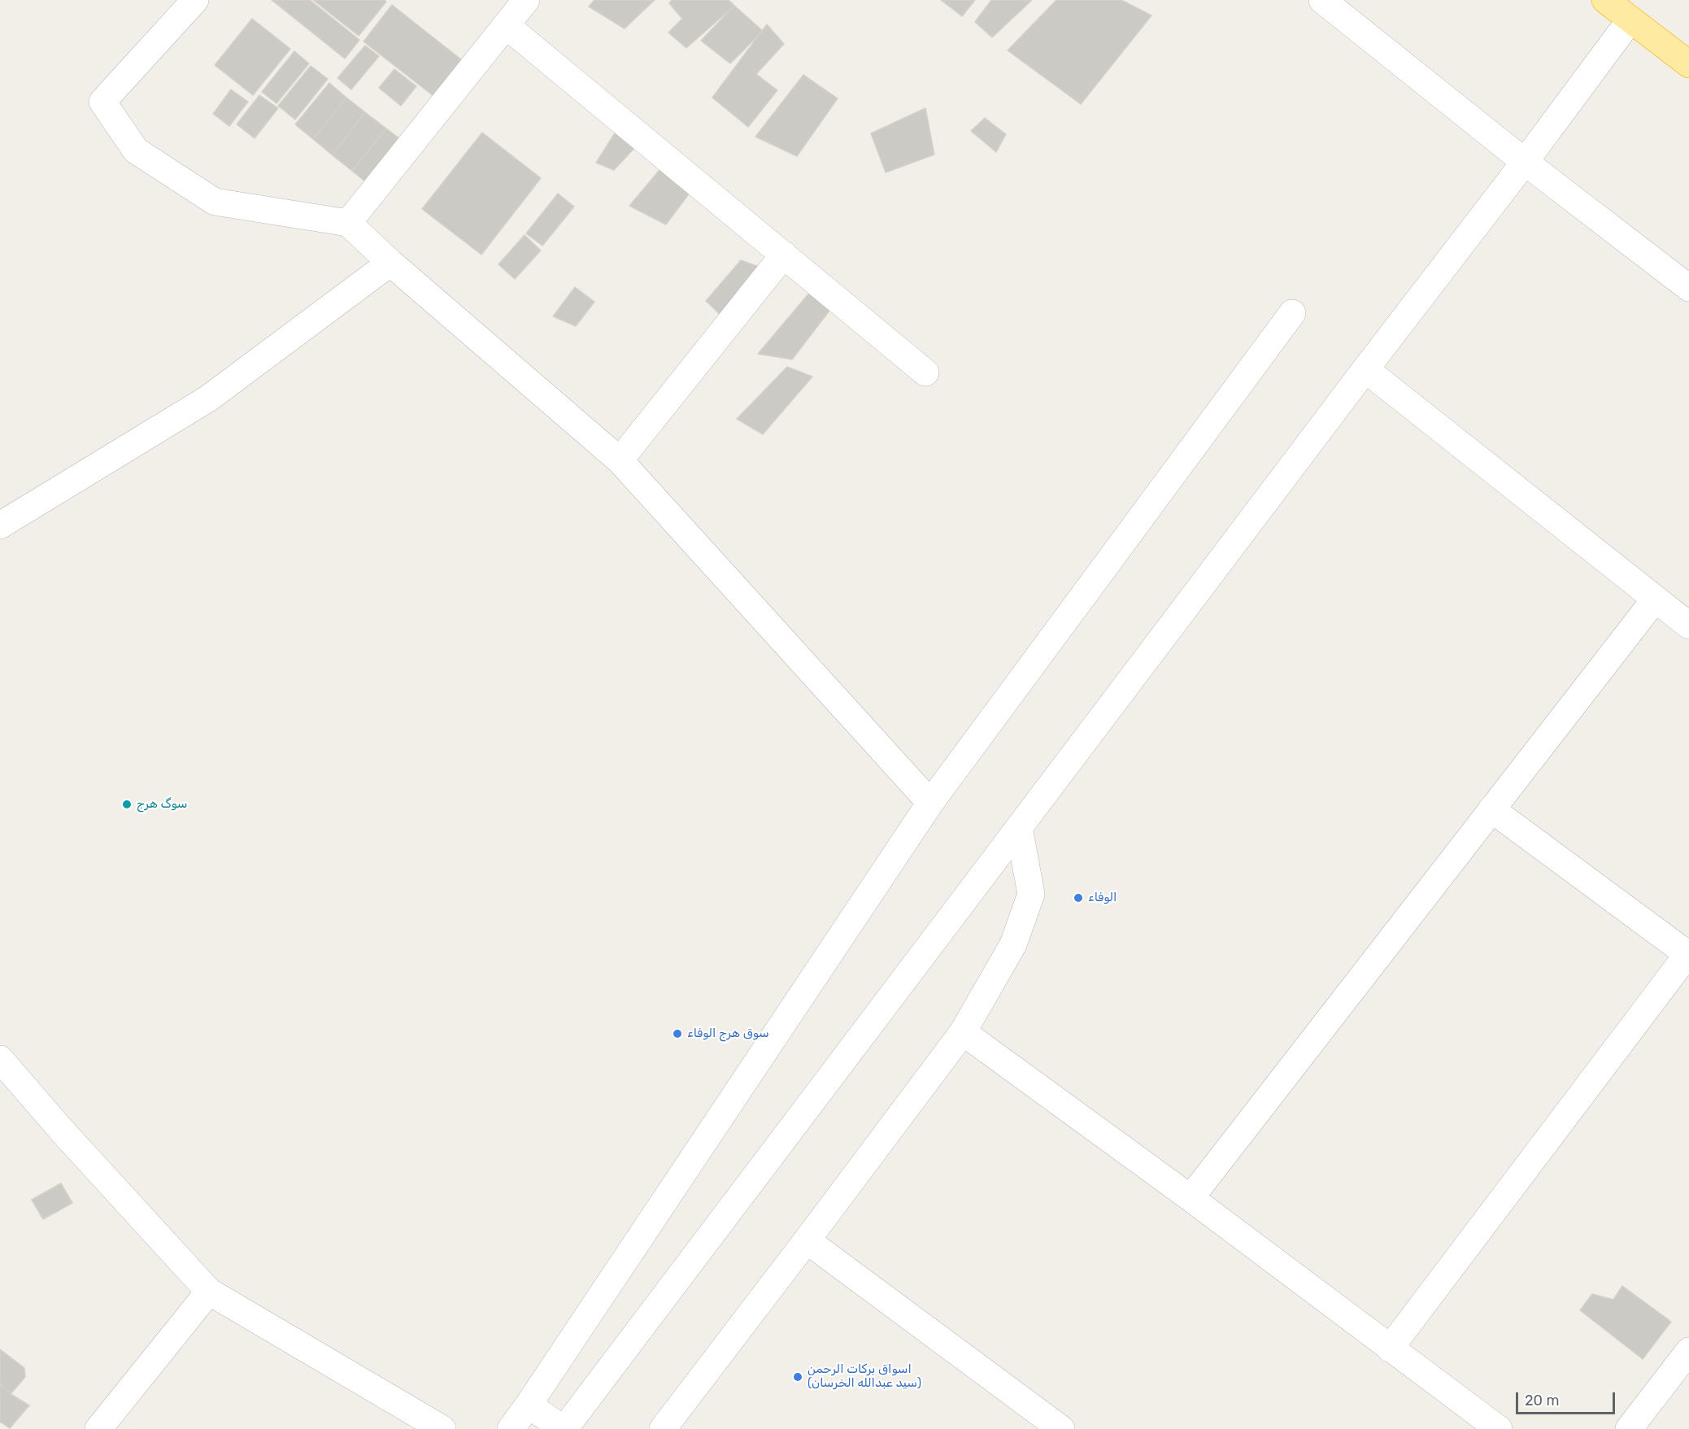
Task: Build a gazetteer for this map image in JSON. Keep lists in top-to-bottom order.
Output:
{
  "places": [
    "سوگ هرج",
    "الوفاء",
    "سوق هرج الوفاء",
    "اسواق بركات الرحمن (سيد عبدالله الخرسان)"
  ],
  "scale_bar": "20 m"
}
